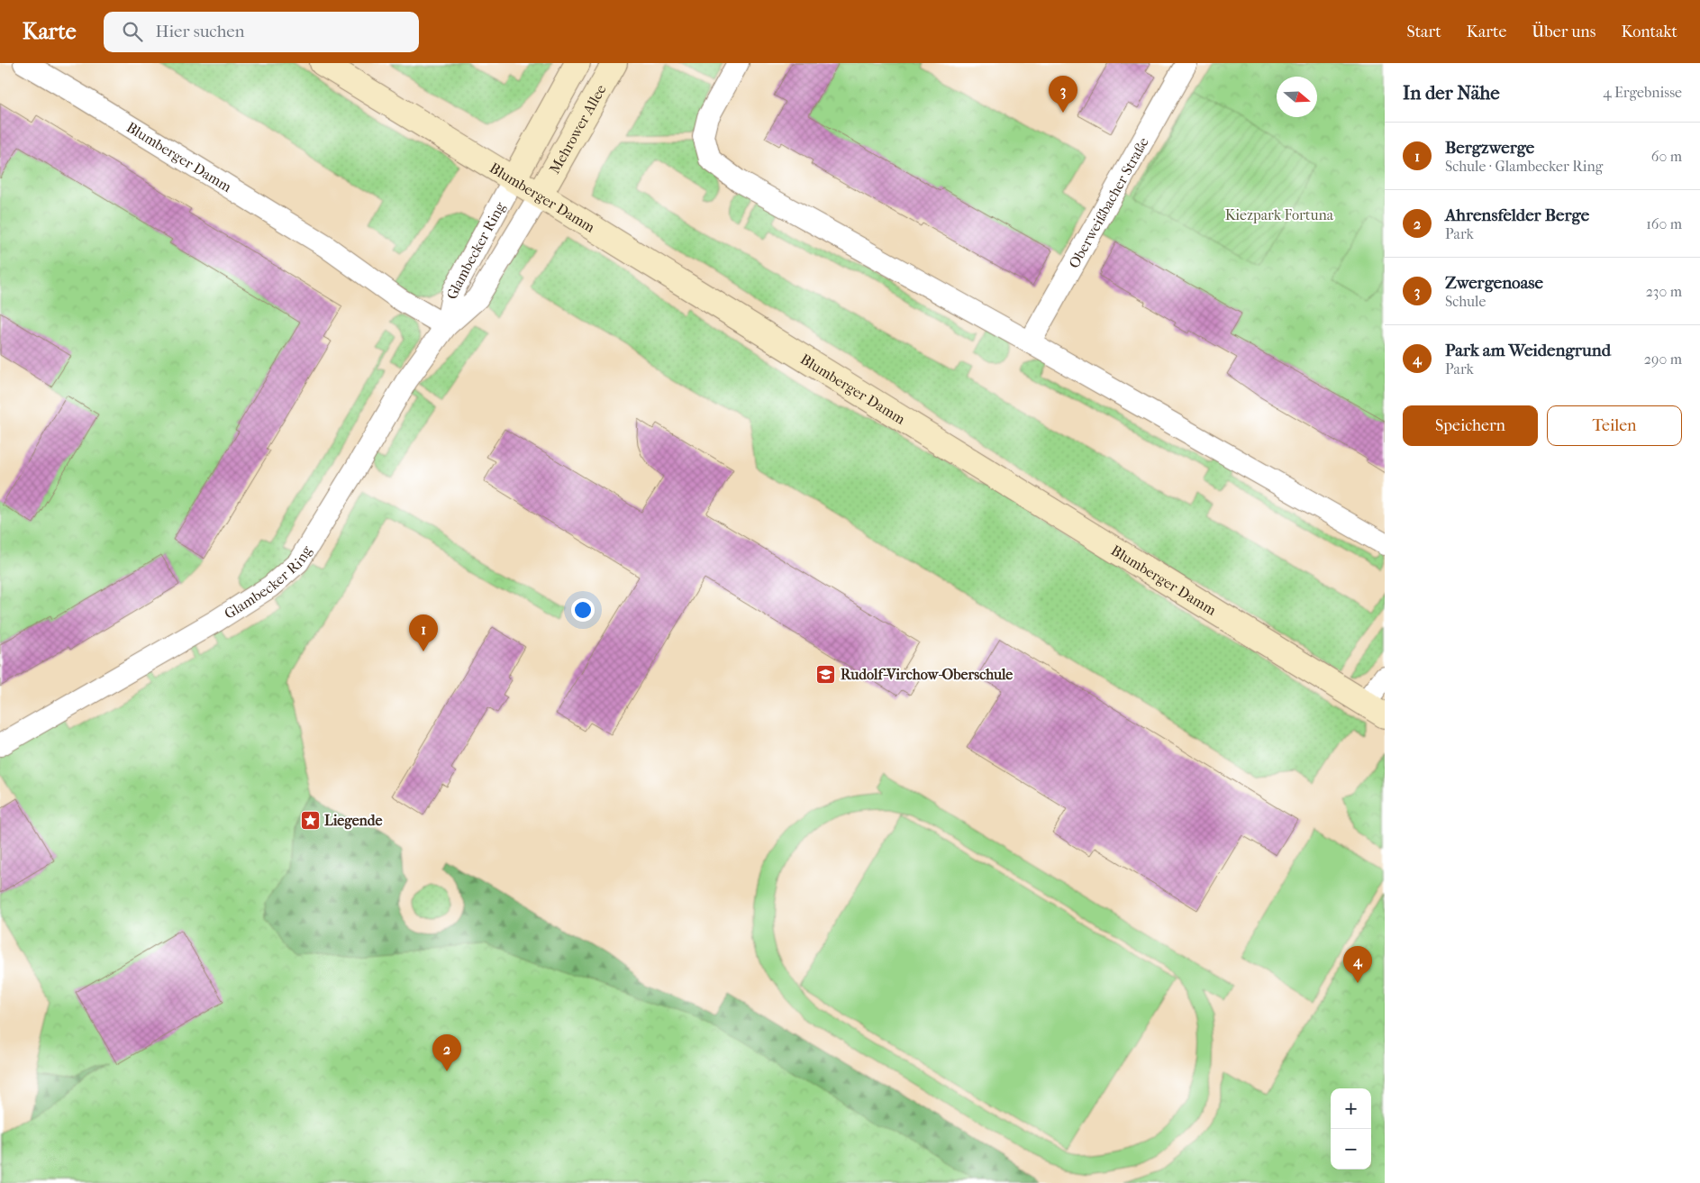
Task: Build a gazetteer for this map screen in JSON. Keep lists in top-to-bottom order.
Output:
{
  "streets": {
    "main road": ["Mehrower Allee", "Blumberger Damm"],
    "street": ["Oberweißbacher Straße", "Glambecker Ring"]
  },
  "crossings": [
    ["Mehrower Allee", "Blumberger Damm"],
    ["Mehrower Allee", "Glambecker Ring"],
    ["Blumberger Damm", "Glambecker Ring"]
  ],
  "parks": ["Kiezpark Fortuna"],
  "places": {
    "school or university": ["Rudolf-Virchow-Oberschule"],
    "place": ["Liegende"]
  },
  "north": "right",
  "page": {
    "header": "Karte",
    "search": "Hier suchen",
    "nav": [
      "Start",
      "Karte",
      "Über uns",
      "Kontakt"
    ],
    "heading": ["In der Nähe", "4 Ergebnisse"],
    "pins": [
      "3",
      "1",
      "4",
      "2"
    ],
    "list": [
      {
        "mark": "1",
        "name": "Bergzwerge",
        "note": "Schule · Glambecker Ring",
        "value": "60 m"
      },
      {
        "mark": "2",
        "name": "Ahrensfelder Berge",
        "note": "Park",
        "value": "160 m"
      },
      {
        "mark": "3",
        "name": "Zwergenoase",
        "note": "Schule",
        "value": "230 m"
      },
      {
        "mark": "4",
        "name": "Park am Weidengrund",
        "note": "Park",
        "value": "290 m"
      }
    ],
    "buttons": ["Speichern", "Teilen"],
    "map_buttons": ["+", "−"]
  }
}
